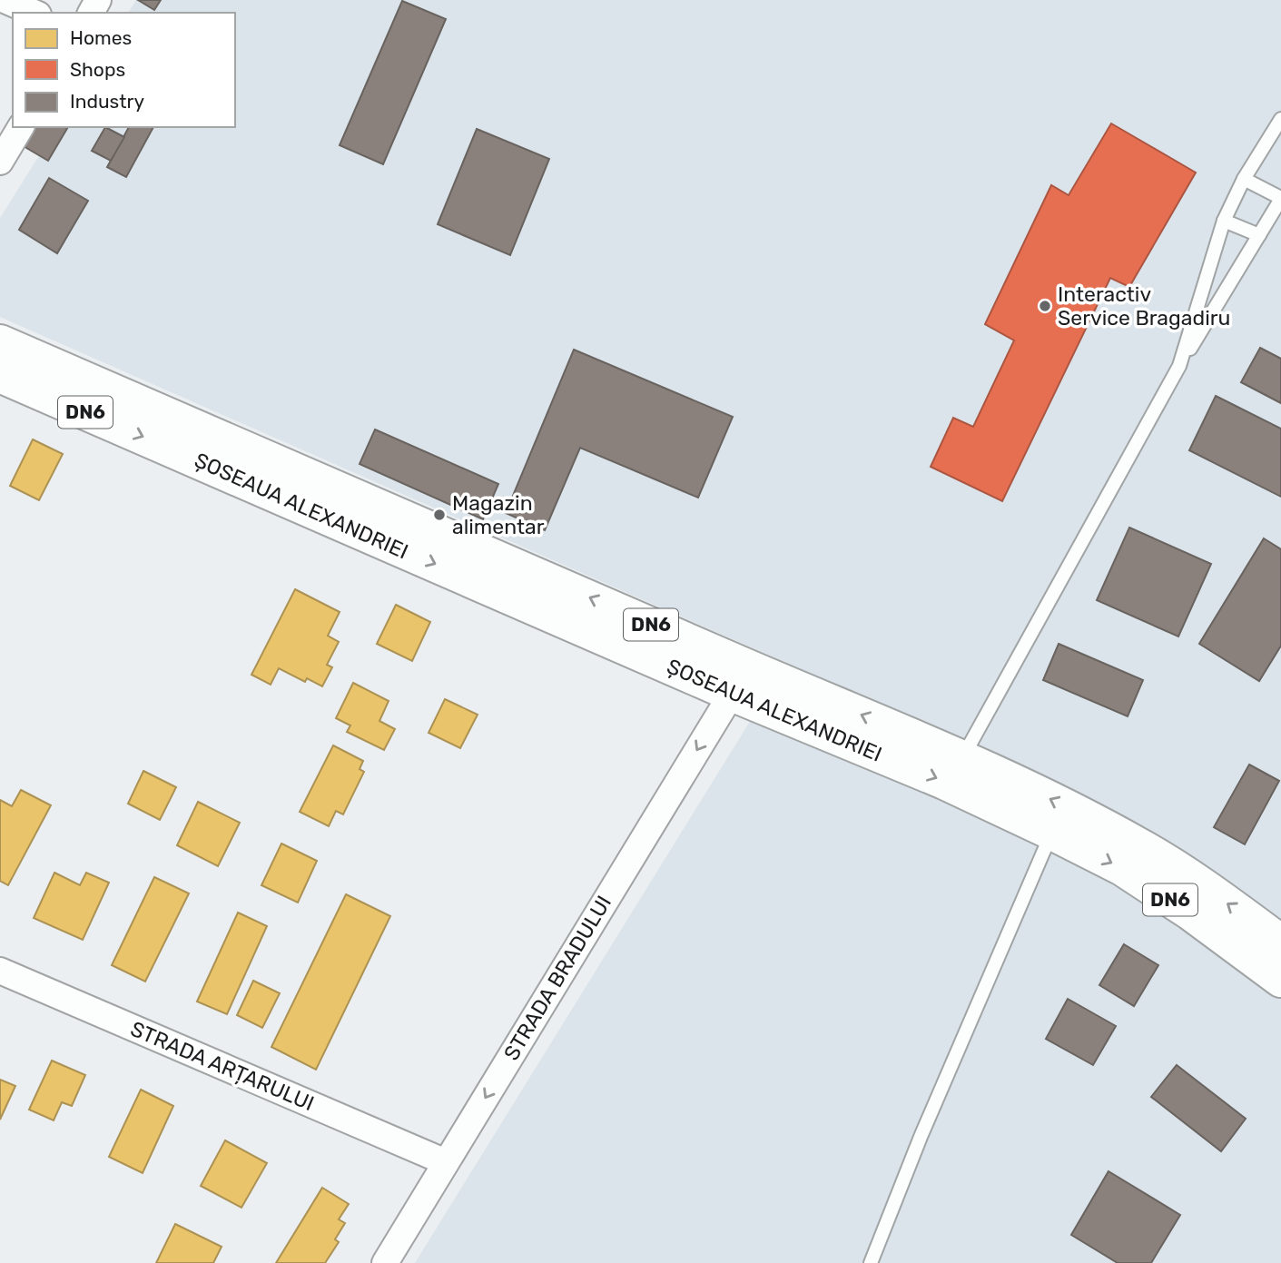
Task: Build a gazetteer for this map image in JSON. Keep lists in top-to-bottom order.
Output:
{
  "streets": {
    "highway": ["DN6", "ȘOSEAUA ALEXANDRIEI"],
    "street": ["STRADA BRADULUI", "STRADA ARȚARULUI"]
  },
  "crossings": [
    ["ȘOSEAUA ALEXANDRIEI", "STRADA BRADULUI"],
    ["STRADA BRADULUI", "STRADA ARȚARULUI"]
  ],
  "one_way": ["STRADA BRADULUI"],
  "places": ["Interactiv Service Bragadiru", "Magazin alimentar"],
  "legend": ["Homes", "Shops", "Industry"]
}
